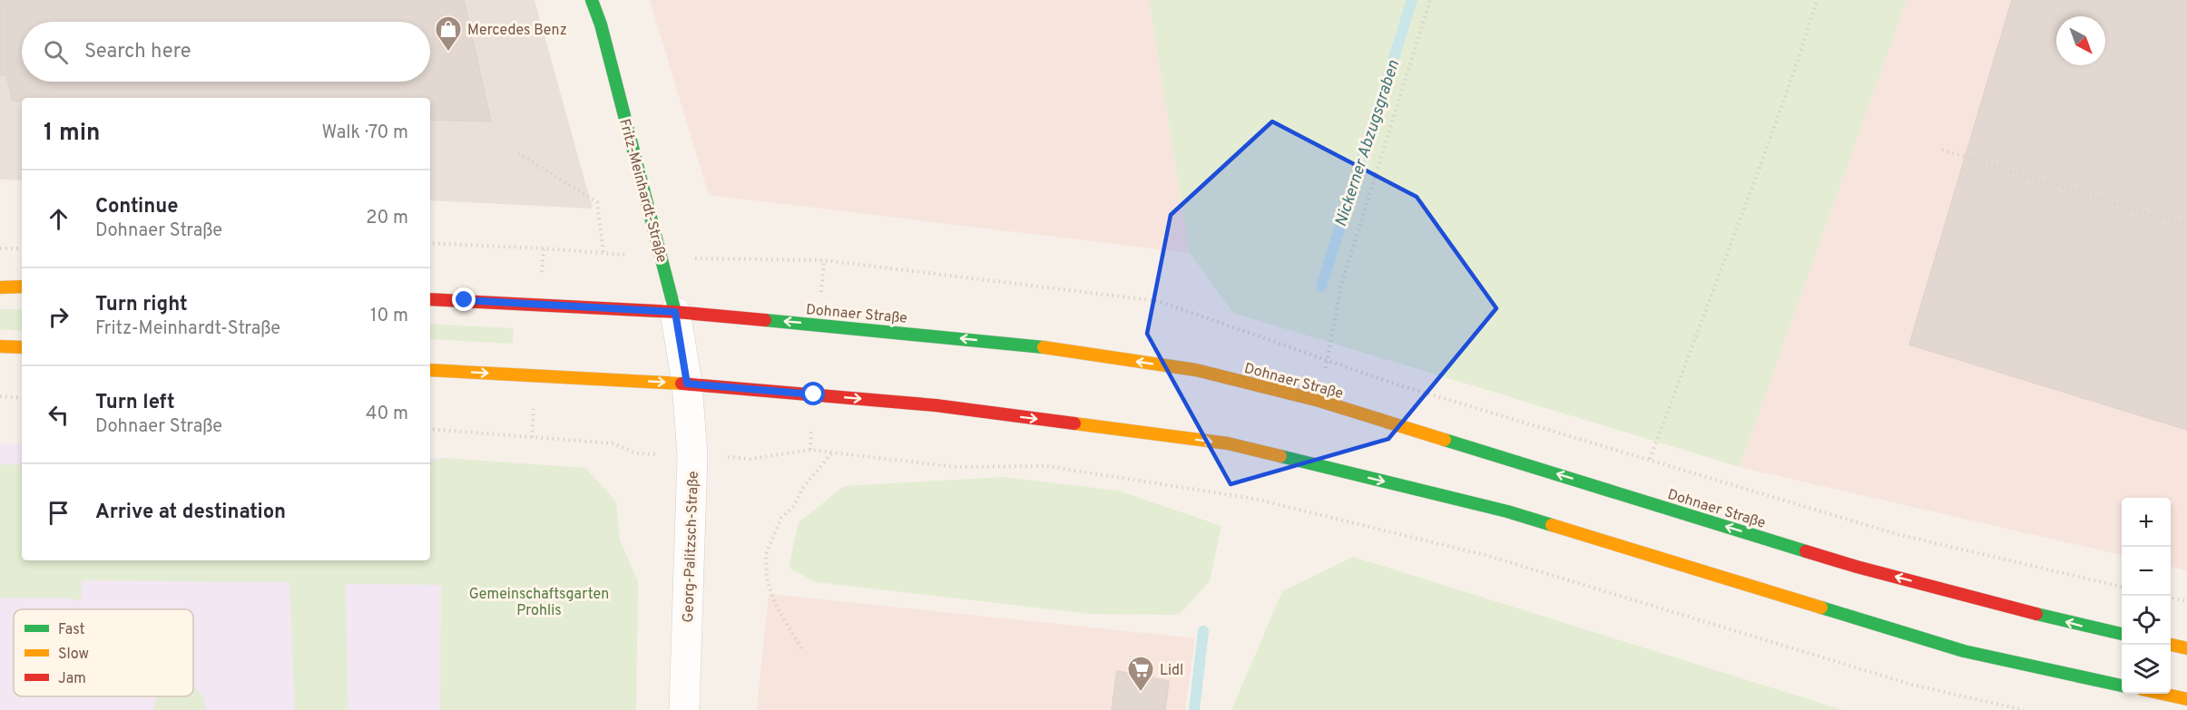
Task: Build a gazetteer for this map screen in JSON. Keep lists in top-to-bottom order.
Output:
{
  "streets": {
    "main road": ["Fritz-Meinhardt-Straße", "Dohnaer Straße"],
    "street": ["Georg-Palitzsch-Straße"]
  },
  "crossings": [
    ["Fritz-Meinhardt-Straße", "Dohnaer Straße"],
    ["Fritz-Meinhardt-Straße", "Georg-Palitzsch-Straße"]
  ],
  "water": ["Nickerner Abzugsgraben"],
  "parks": ["Gemeinschaftsgarten Prohlis"],
  "places": {
    "shop": ["Mercedes Benz"],
    "supermarket": ["Lidl"]
  },
  "legend": ["Fast", "Slow", "Jam"],
  "north": "bottom right",
  "page": {
    "search": "Search here",
    "heading": ["1 min", "Walk · 70 m"],
    "list": [
      ["Continue", "Dohnaer Straße", "20 m"],
      ["Turn right", "Fritz-Meinhardt-Straße", "10 m"],
      ["Turn left", "Dohnaer Straße", "40 m"],
      "Arrive at destination"
    ],
    "map_buttons": ["+", "−"]
  }
}
